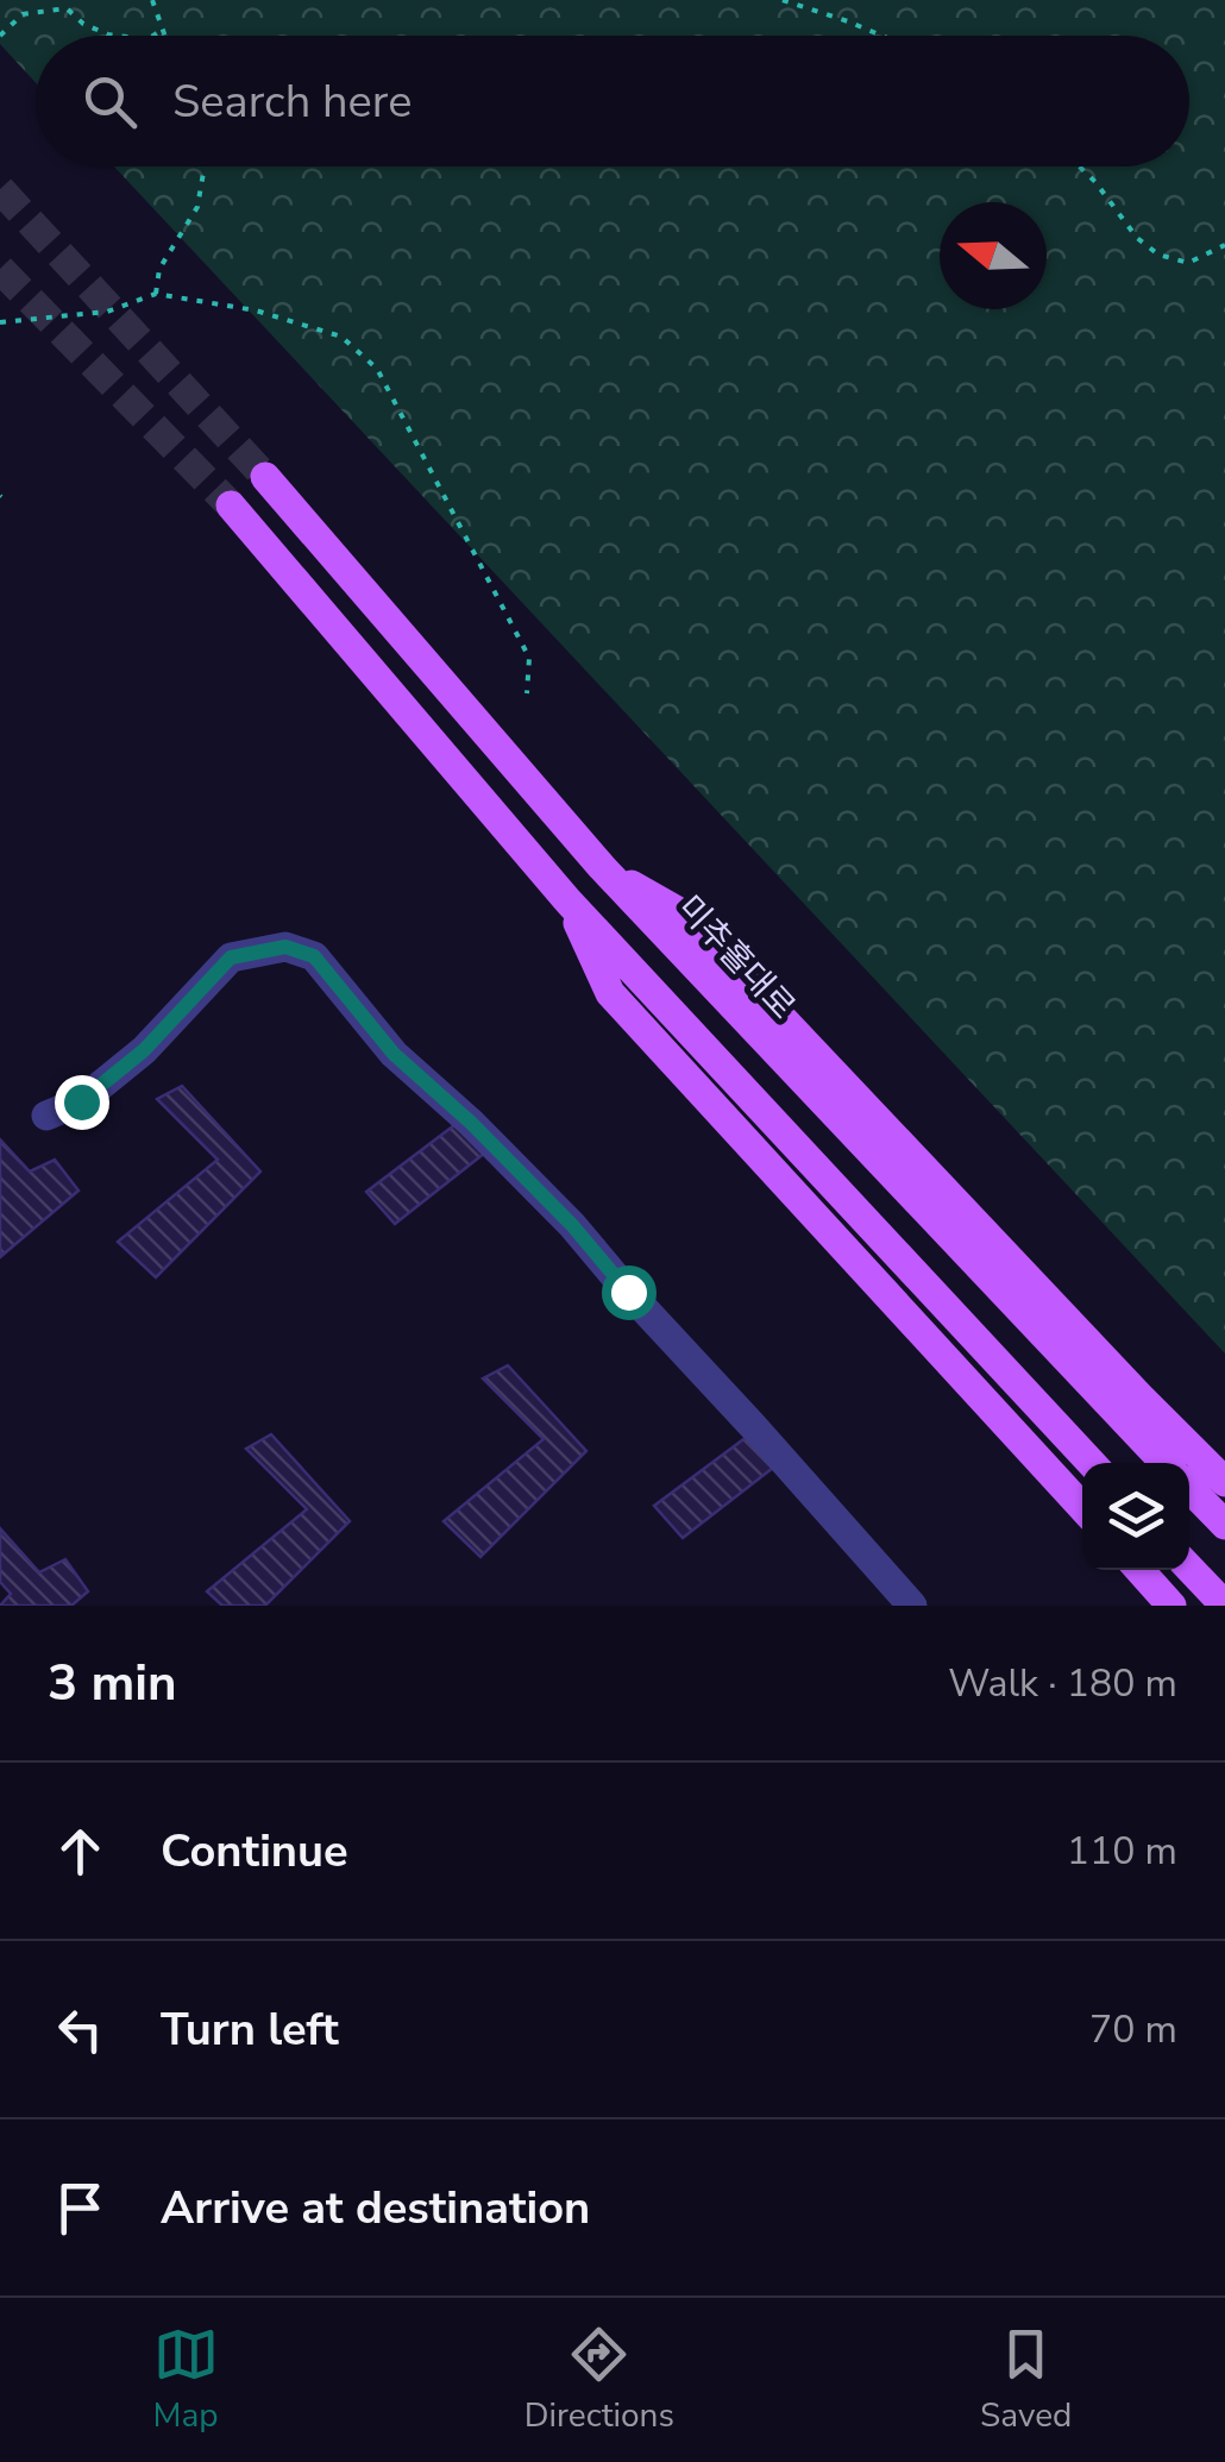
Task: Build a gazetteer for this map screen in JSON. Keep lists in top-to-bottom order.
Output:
{
  "streets": {
    "main road": ["미추홀대로"]
  },
  "north": "left",
  "page": {
    "search": "Search here",
    "heading": ["3 min", "Walk · 180 m"],
    "list": [
      ["Continue", "110 m"],
      ["Turn left", "70 m"],
      "Arrive at destination"
    ],
    "nav": ["Map", "Directions", "Saved"]
  }
}
